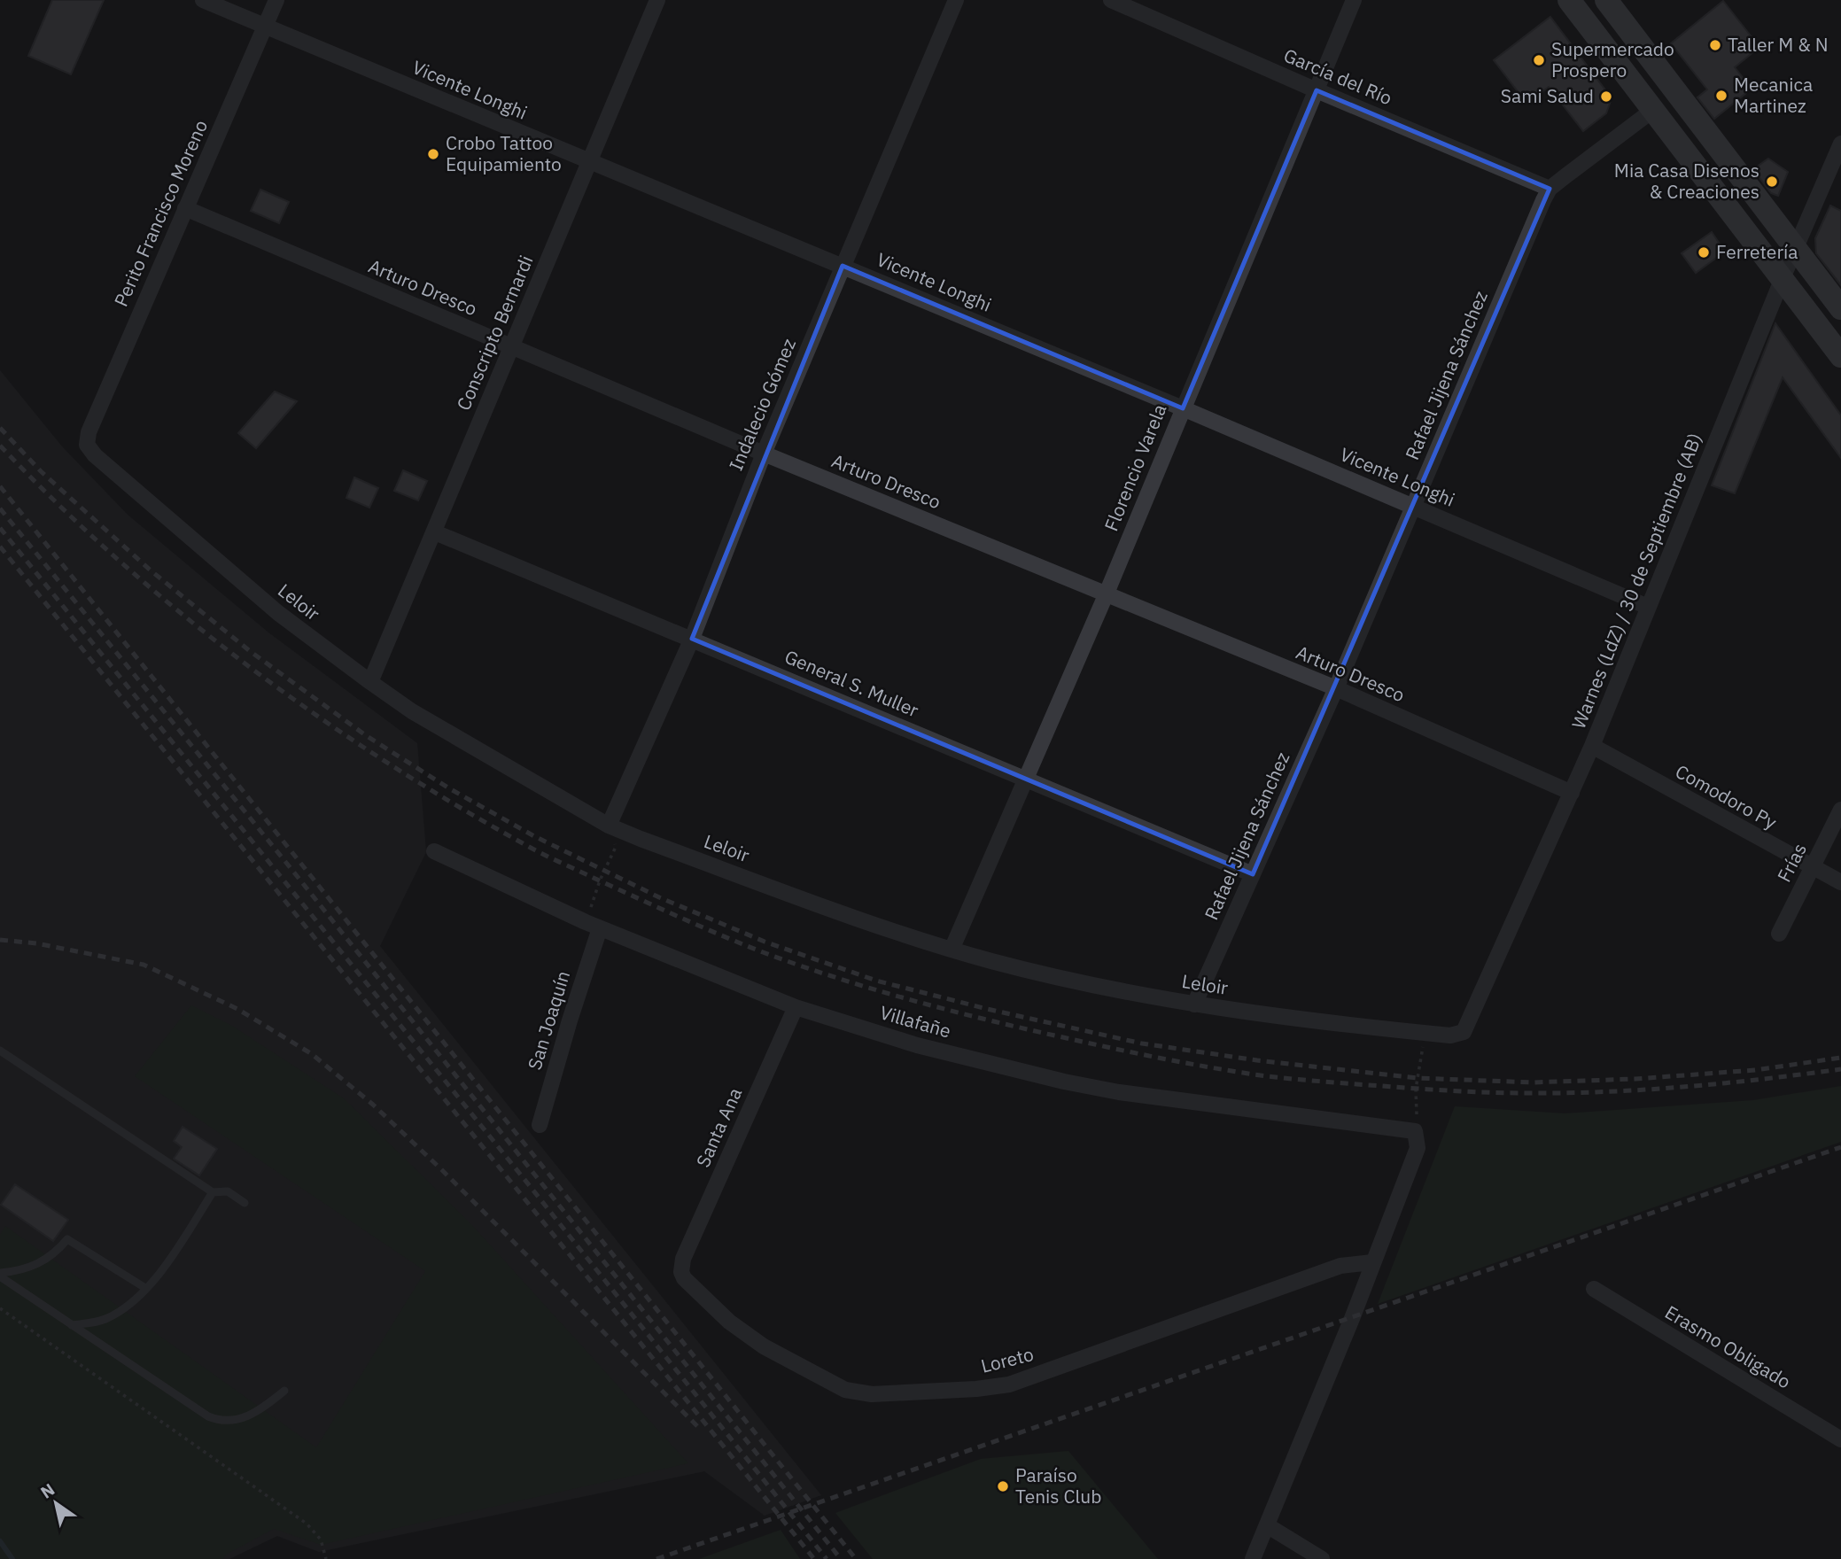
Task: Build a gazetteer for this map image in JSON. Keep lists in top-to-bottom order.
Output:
{
  "streets": {
    "street": [
      "García del Río",
      "Vicente Longhi",
      "Perito Francisco Moreno",
      "Arturo Dresco",
      "Conscripto Bernardi",
      "Rafael Jijena Sánchez",
      "Indalecio Gómez",
      "Florencio Varela",
      "Warnes (LdZ) / 30 de Septiembre (AB)",
      "Leloir",
      "General S. Muller",
      "Comodoro Py",
      "Frías",
      "San Joaquín",
      "Villafañe",
      "Santa Ana",
      "Erasmo Obligado",
      "Loreto"
    ]
  },
  "crossings": [
    ["García del Río", "Rafael Jijena Sánchez"],
    ["García del Río", "Florencio Varela"],
    ["Vicente Longhi", "Perito Francisco Moreno"],
    ["Vicente Longhi", "Conscripto Bernardi"],
    ["Vicente Longhi", "Rafael Jijena Sánchez"],
    ["Vicente Longhi", "Indalecio Gómez"],
    ["Vicente Longhi", "Florencio Varela"],
    ["Vicente Longhi", "Warnes (LdZ) / 30 de Septiembre (AB)"],
    ["Perito Francisco Moreno", "Arturo Dresco"],
    ["Perito Francisco Moreno", "Leloir"],
    ["Arturo Dresco", "Conscripto Bernardi"],
    ["Arturo Dresco", "Rafael Jijena Sánchez"],
    ["Arturo Dresco", "Indalecio Gómez"],
    ["Arturo Dresco", "Florencio Varela"],
    ["Arturo Dresco", "Warnes (LdZ) / 30 de Septiembre (AB)"],
    ["Conscripto Bernardi", "Leloir"],
    ["Conscripto Bernardi", "General S. Muller"],
    ["Rafael Jijena Sánchez", "Leloir"],
    ["Rafael Jijena Sánchez", "General S. Muller"],
    ["Indalecio Gómez", "Leloir"],
    ["Indalecio Gómez", "General S. Muller"],
    ["Florencio Varela", "Leloir"],
    ["Florencio Varela", "General S. Muller"],
    ["Warnes (LdZ) / 30 de Septiembre (AB)", "Leloir"],
    ["Warnes (LdZ) / 30 de Septiembre (AB)", "Comodoro Py"],
    ["Comodoro Py", "Frías"],
    ["San Joaquín", "Villafañe"],
    ["Villafañe", "Santa Ana"],
    ["Santa Ana", "Loreto"]
  ],
  "places": [
    "Taller M & N",
    "Supermercado Prospero",
    "Mecanica Martinez",
    "Sami Salud",
    "Crobo Tattoo Equipamiento",
    "Mia Casa Disenos & Creaciones",
    "Ferretería",
    "Paraíso Tenis Club"
  ],
  "north": "top left"
}
